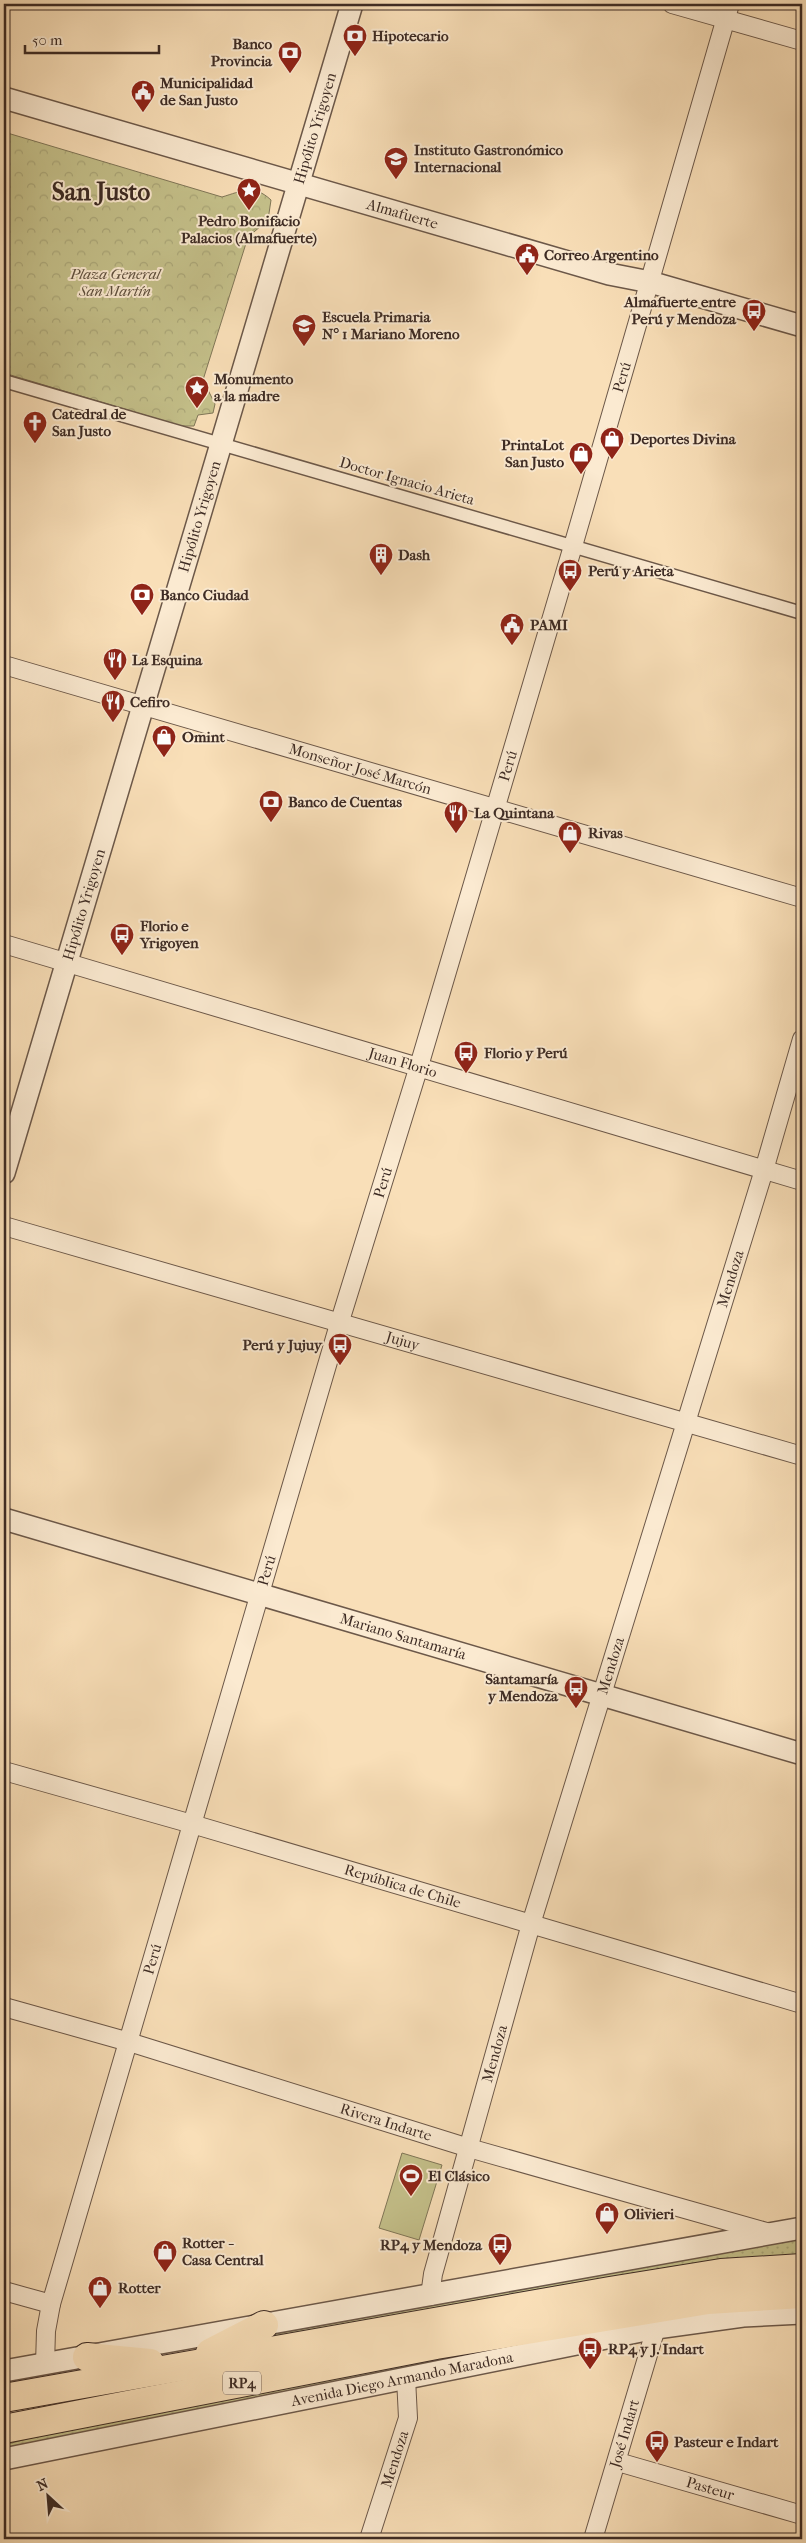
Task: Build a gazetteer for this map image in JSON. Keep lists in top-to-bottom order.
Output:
{
  "streets": {
    "main road": ["Avenida Diego Armando Maradona", "RP4"],
    "street": [
      "Hipólito Yrigoyen",
      "Almafuerte",
      "Perú",
      "Doctor Ignacio Arieta",
      "Monseñor José Marcón",
      "Juan Florio",
      "Mendoza",
      "Jujuy",
      "Mariano Santamaría",
      "República de Chile",
      "Rivera Indarte",
      "José Indart",
      "Pasteur"
    ]
  },
  "crossings": [
    ["Hipólito Yrigoyen", "Almafuerte"],
    ["Hipólito Yrigoyen", "Doctor Ignacio Arieta"],
    ["Hipólito Yrigoyen", "Monseñor José Marcón"],
    ["Hipólito Yrigoyen", "Juan Florio"],
    ["Almafuerte", "Perú"],
    ["Perú", "Doctor Ignacio Arieta"],
    ["Perú", "Monseñor José Marcón"],
    ["Perú", "Juan Florio"],
    ["Perú", "Jujuy"],
    ["Perú", "Mariano Santamaría"],
    ["Perú", "República de Chile"],
    ["Perú", "Rivera Indarte"],
    ["Juan Florio", "Mendoza"],
    ["Mendoza", "Jujuy"],
    ["Mendoza", "Mariano Santamaría"],
    ["Mendoza", "República de Chile"],
    ["Mendoza", "Rivera Indarte"],
    ["Mendoza", "Avenida Diego Armando Maradona"],
    ["Avenida Diego Armando Maradona", "José Indart"],
    ["José Indart", "Pasteur"]
  ],
  "districts": ["San Justo"],
  "parks": ["Plaza General San Martín"],
  "places": {
    "bank": [
      "Hipotecario",
      "Banco Provincia",
      "Banco Ciudad",
      "Banco de Cuentas"
    ],
    "public building": ["Municipalidad de San Justo", "Correo Argentino", "PAMI"],
    "school or university": ["Instituto Gastronómico Internacional", "Escuela Primaria N° 1 Mariano Moreno"],
    "place": ["Pedro Bonifacio Palacios (Almafuerte)", "Monumento a la madre"],
    "bus stop": [
      "Almafuerte entre Perú y Mendoza",
      "Perú y Arieta",
      "Florio e Yrigoyen",
      "Florio y Perú",
      "Perú y Jujuy",
      "Santamaría y Mendoza",
      "RP4 y Mendoza",
      "RP4 y J. Indart",
      "Pasteur e Indart"
    ],
    "church": ["Catedral de San Justo"],
    "shop": [
      "Deportes Divina",
      "PrintaLot San Justo",
      "Omint",
      "Rivas",
      "Olivieri",
      "Rotter - Casa Central",
      "Rotter"
    ],
    "building": ["Dash"],
    "restaurant": ["La Esquina", "Cefiro", "La Quintana"],
    "sports": ["El Clásico"]
  },
  "scale_bar": "50 m",
  "north": "top left"
}
